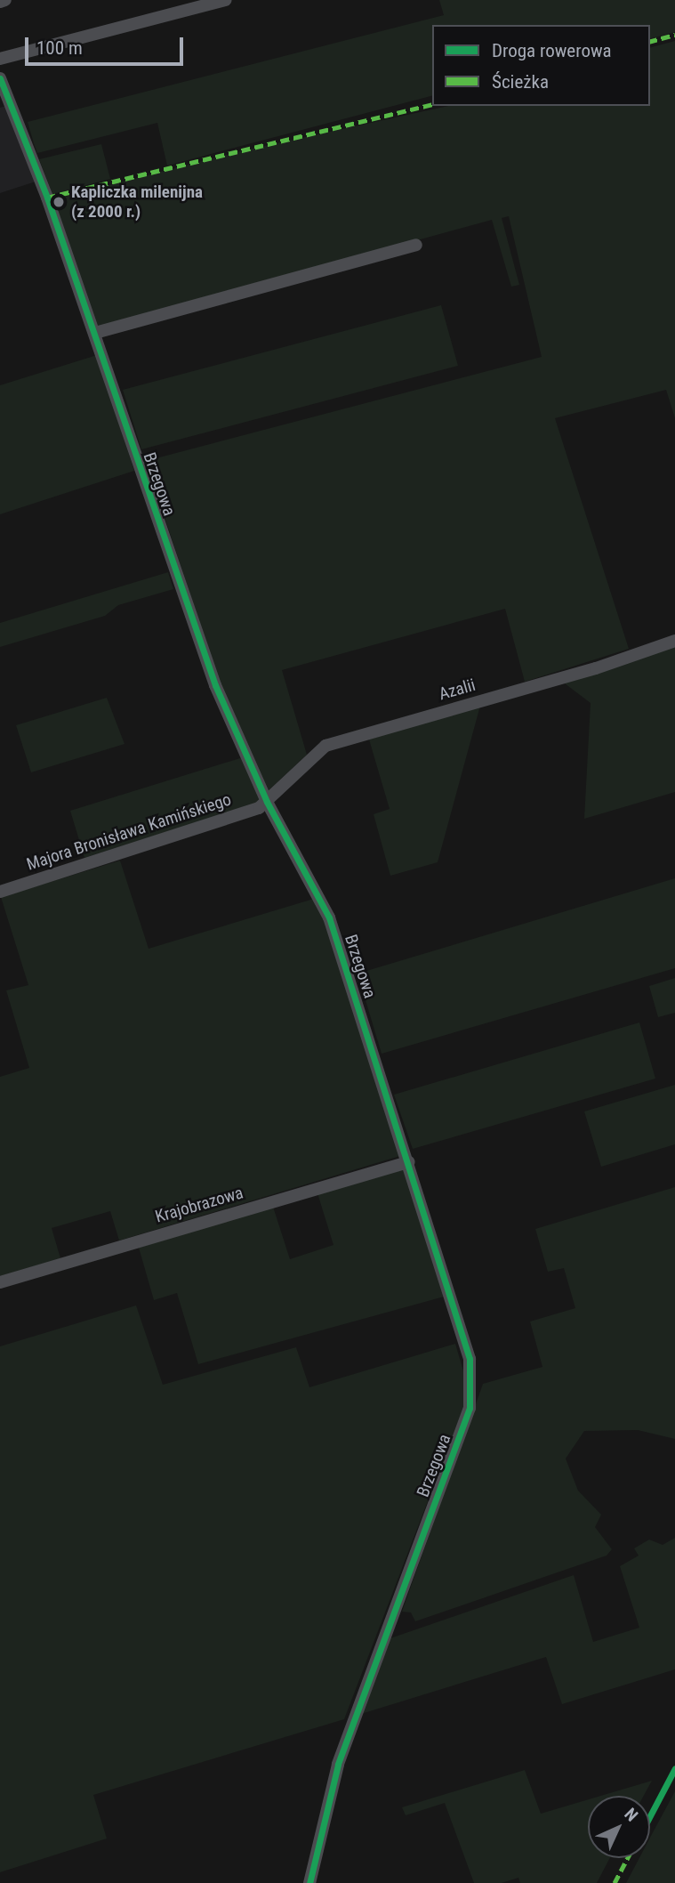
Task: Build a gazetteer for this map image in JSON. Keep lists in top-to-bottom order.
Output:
{
  "streets": {
    "street": [
      "Brzegowa",
      "Azalii",
      "Majora Bronisława Kamińskiego",
      "Krajobrazowa"
    ]
  },
  "crossings": [
    ["Brzegowa", "Azalii"],
    ["Brzegowa", "Majora Bronisława Kamińskiego"],
    ["Brzegowa", "Krajobrazowa"],
    ["Azalii", "Majora Bronisława Kamińskiego"]
  ],
  "places": ["Kapliczka milenijna (z 2000 r.)"],
  "legend": ["Droga rowerowa", "Ścieżka"],
  "scale_bar": "100 m",
  "north": "top right"
}
